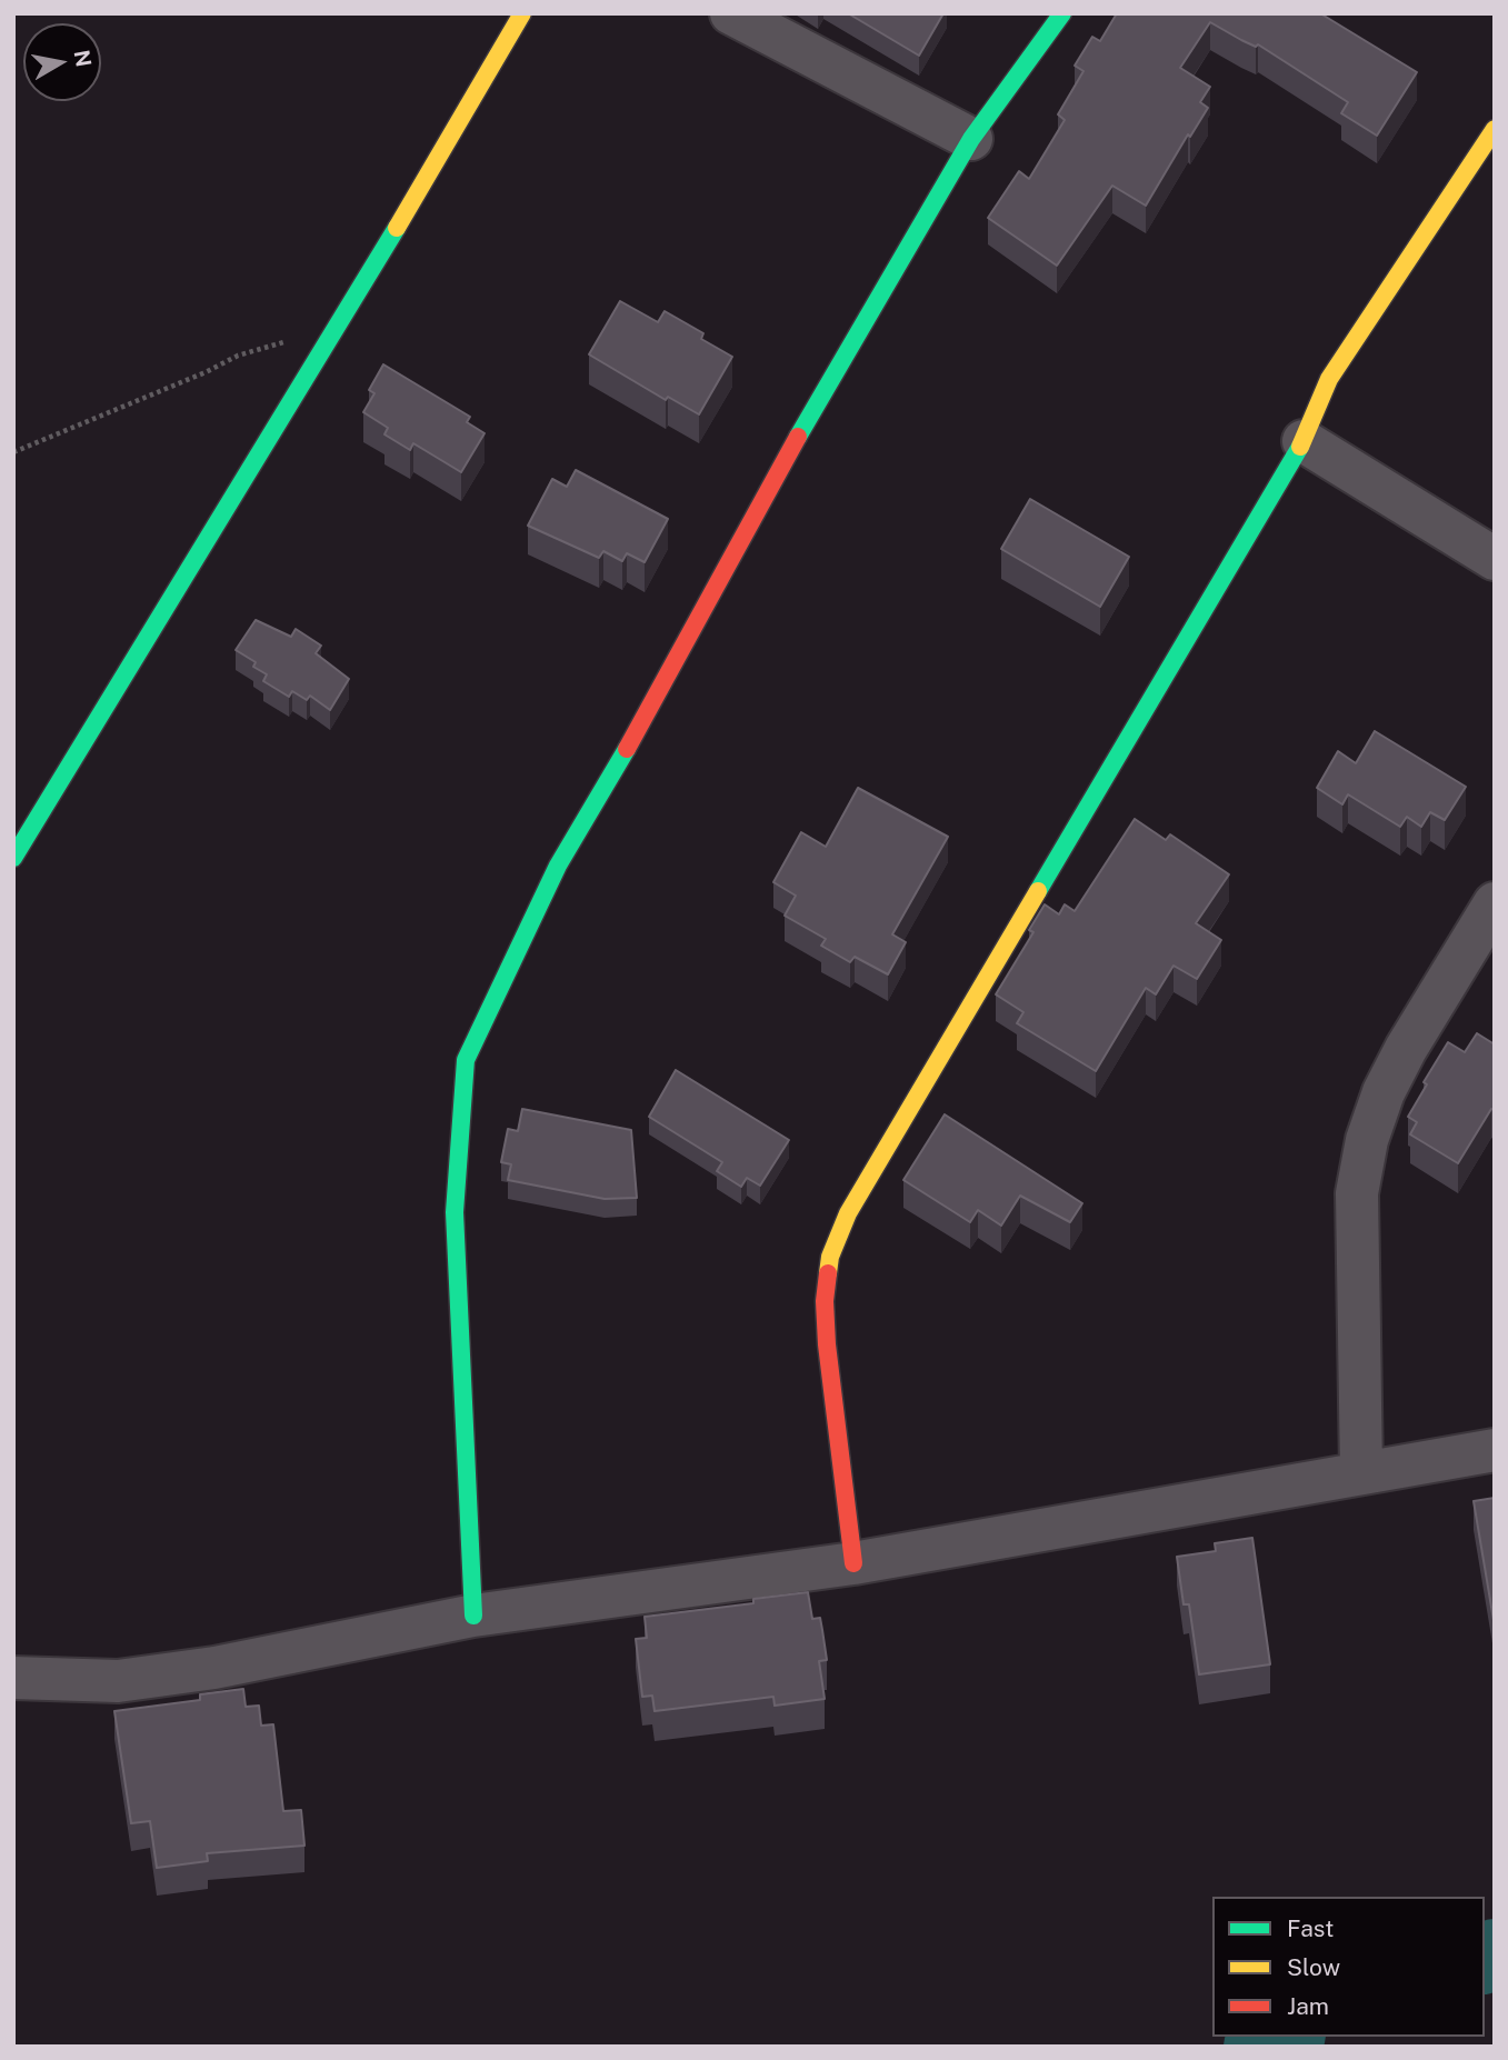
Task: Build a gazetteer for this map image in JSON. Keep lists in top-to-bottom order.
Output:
{
  "legend": ["Fast", "Slow", "Jam"],
  "north": "right"
}
